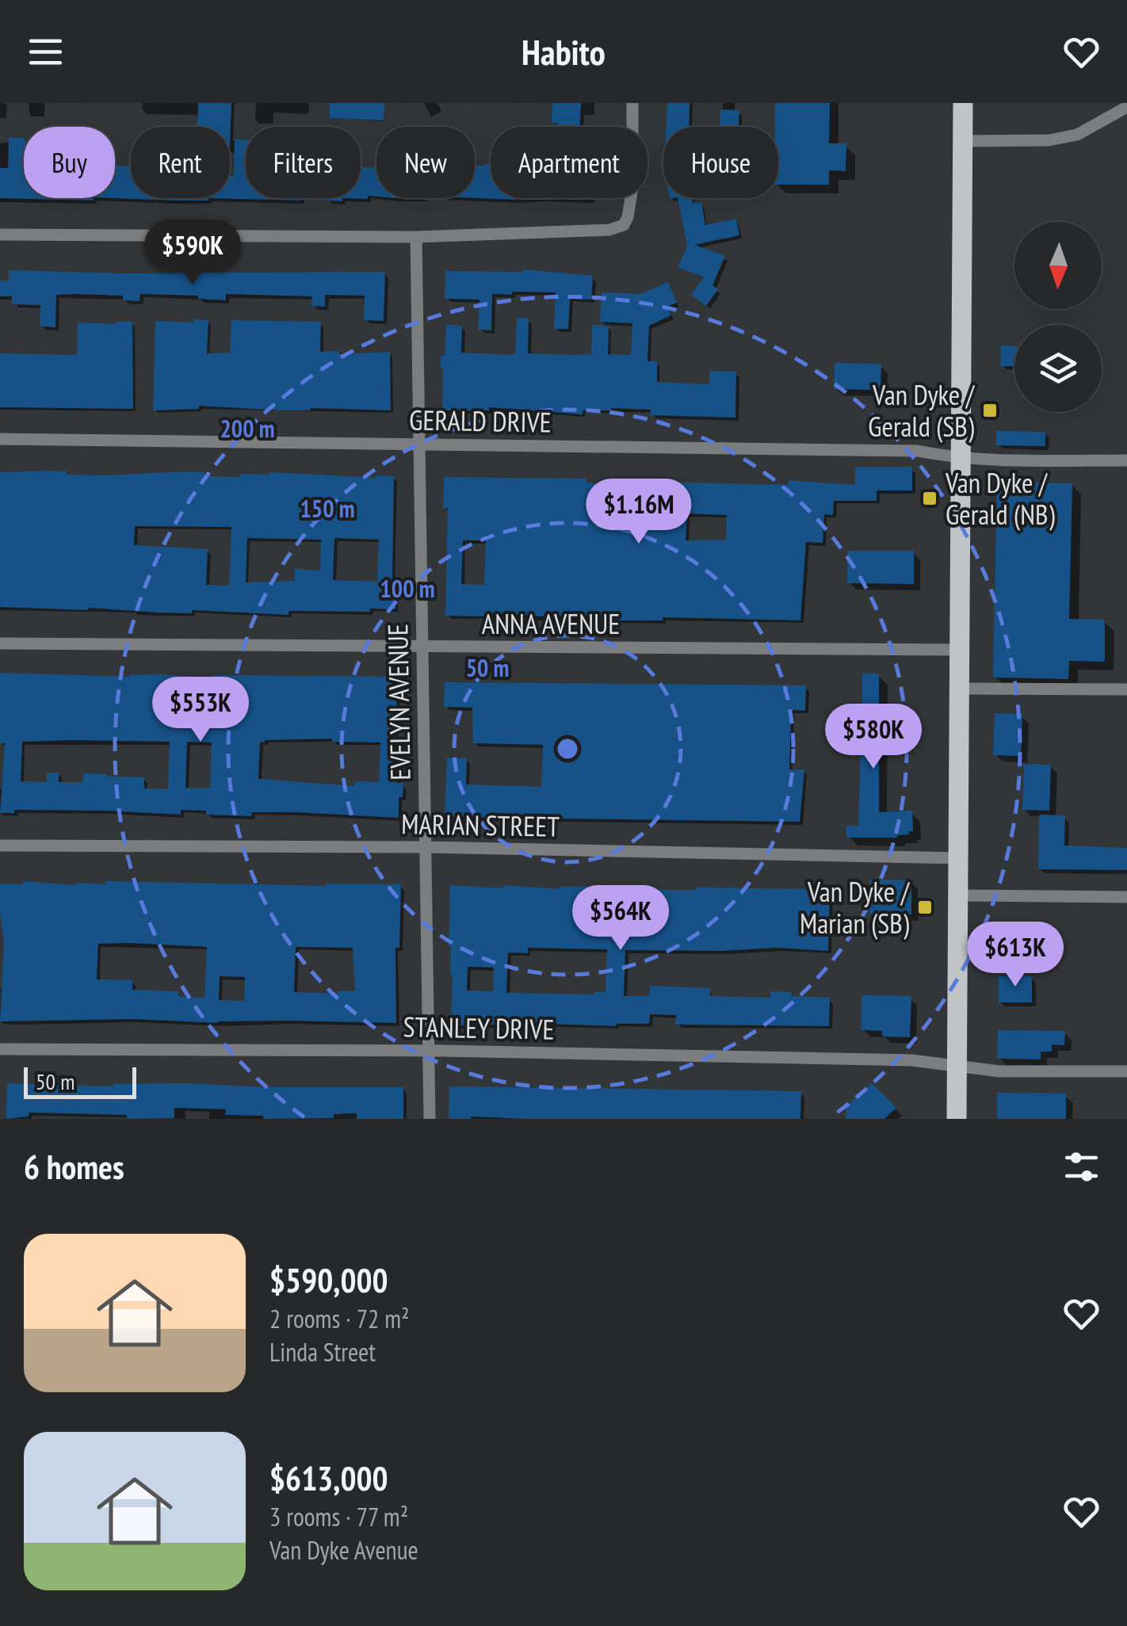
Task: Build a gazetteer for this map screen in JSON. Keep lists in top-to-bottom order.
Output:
{
  "streets": {
    "street": [
      "GERALD DRIVE",
      "ANNA AVENUE",
      "EVELYN AVENUE",
      "MARIAN STREET",
      "STANLEY DRIVE"
    ]
  },
  "crossings": [
    ["GERALD DRIVE", "EVELYN AVENUE"],
    ["ANNA AVENUE", "EVELYN AVENUE"],
    ["EVELYN AVENUE", "MARIAN STREET"],
    ["EVELYN AVENUE", "STANLEY DRIVE"]
  ],
  "places": {
    "transit": ["Van Dyke / Gerald (SB)", "Van Dyke / Gerald (NB)", "Van Dyke / Marian (SB)"]
  },
  "scale_bar": "50 m",
  "north": "bottom",
  "page": {
    "header": "Habito",
    "chip": [
      "Buy",
      "Rent",
      "Filters",
      "New",
      "Apartment",
      "House"
    ],
    "price": [
      "$590K",
      "$1.16M",
      "$553K",
      "$580K",
      "$564K",
      "$613K"
    ],
    "scale": "50 m",
    "heading": "6 homes",
    "list": [
      {
        "name": "$590,000",
        "note": "2 rooms · 72 m² · Linda Street"
      },
      {
        "name": "$613,000",
        "note": "3 rooms · 77 m² · Van Dyke Avenue"
      }
    ]
  },
  "rings": [
    "200 m",
    "150 m",
    "100 m",
    "50 m"
  ]
}
